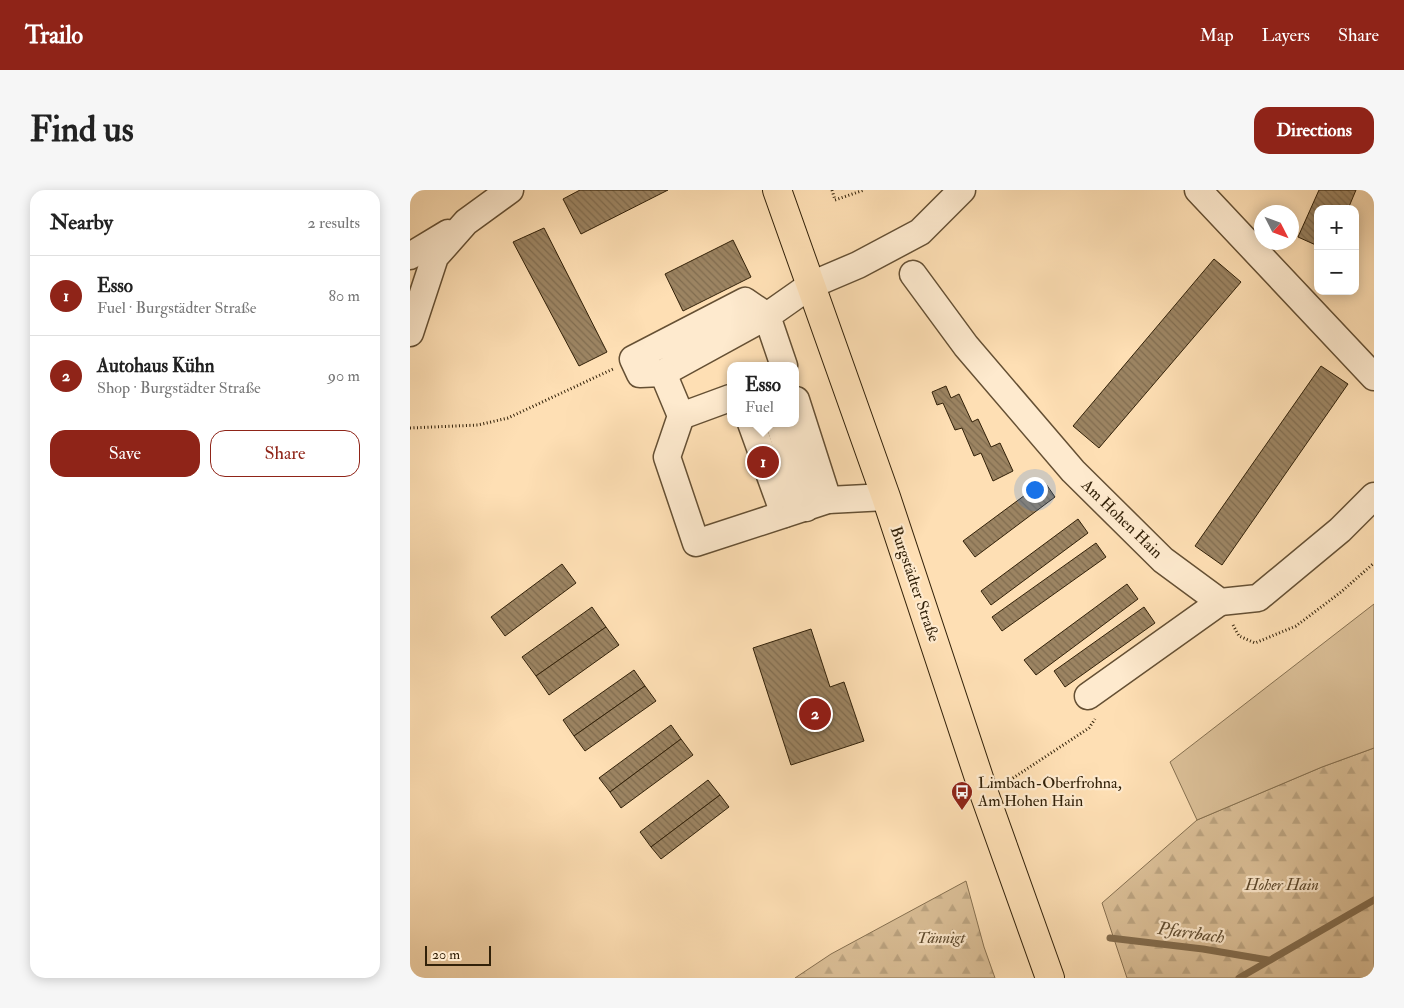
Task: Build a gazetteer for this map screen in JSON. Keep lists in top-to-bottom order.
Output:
{
  "streets": {
    "main road": ["Burgstädter Straße"],
    "street": ["Am Hohen Hain"]
  },
  "water": ["Pfarrbach"],
  "parks": ["Hoher Hain", "Tännigt"],
  "places": {
    "bus stop": ["Limbach-Oberfrohna, Am Hohen Hain"]
  },
  "scale_bar": "20 m",
  "north": "bottom right",
  "page": {
    "header": "Trailo",
    "nav": ["Map", "Layers", "Share"],
    "buttons": [
      "Directions",
      ["Save", "Share"]
    ],
    "title": "Find us",
    "heading": ["Nearby", "2 results"],
    "map_buttons": ["+", "−"],
    "list": [
      {
        "mark": "1",
        "name": "Esso",
        "note": "Fuel · Burgstädter Straße",
        "value": "80 m"
      },
      {
        "mark": "2",
        "name": "Autohaus Kühn",
        "note": "Shop · Burgstädter Straße",
        "value": "90 m"
      }
    ],
    "popup": ["Esso", "Fuel"],
    "pins": ["1", "2"],
    "scale": "20 m"
  }
}
